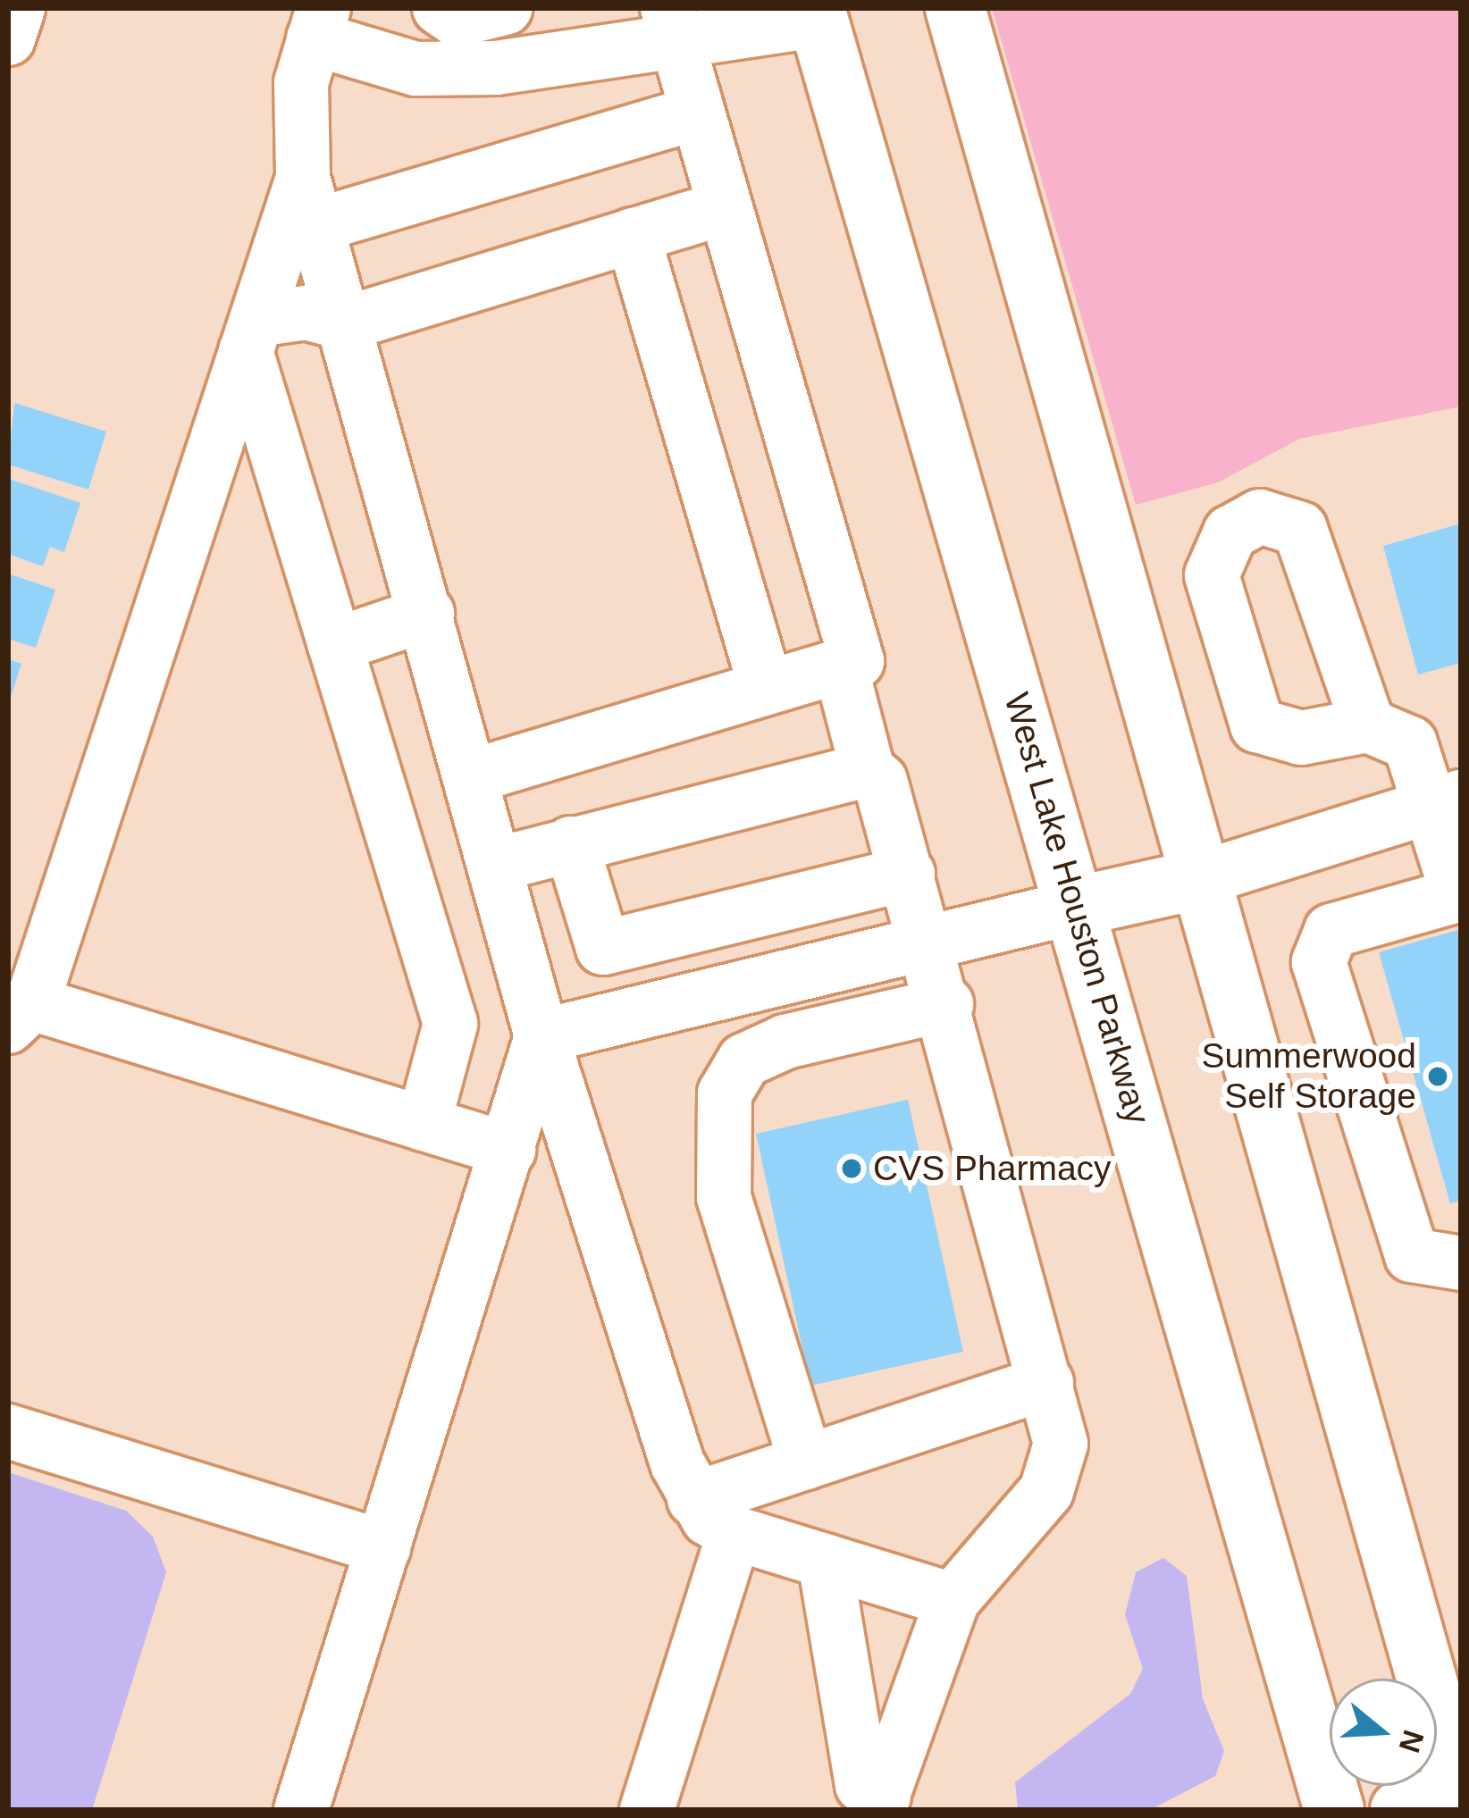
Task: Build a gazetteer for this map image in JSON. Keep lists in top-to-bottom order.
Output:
{
  "streets": {
    "main road": ["West Lake Houston Parkway"]
  },
  "places": ["Summerwood Self Storage", "CVS Pharmacy"],
  "north": "right"
}
